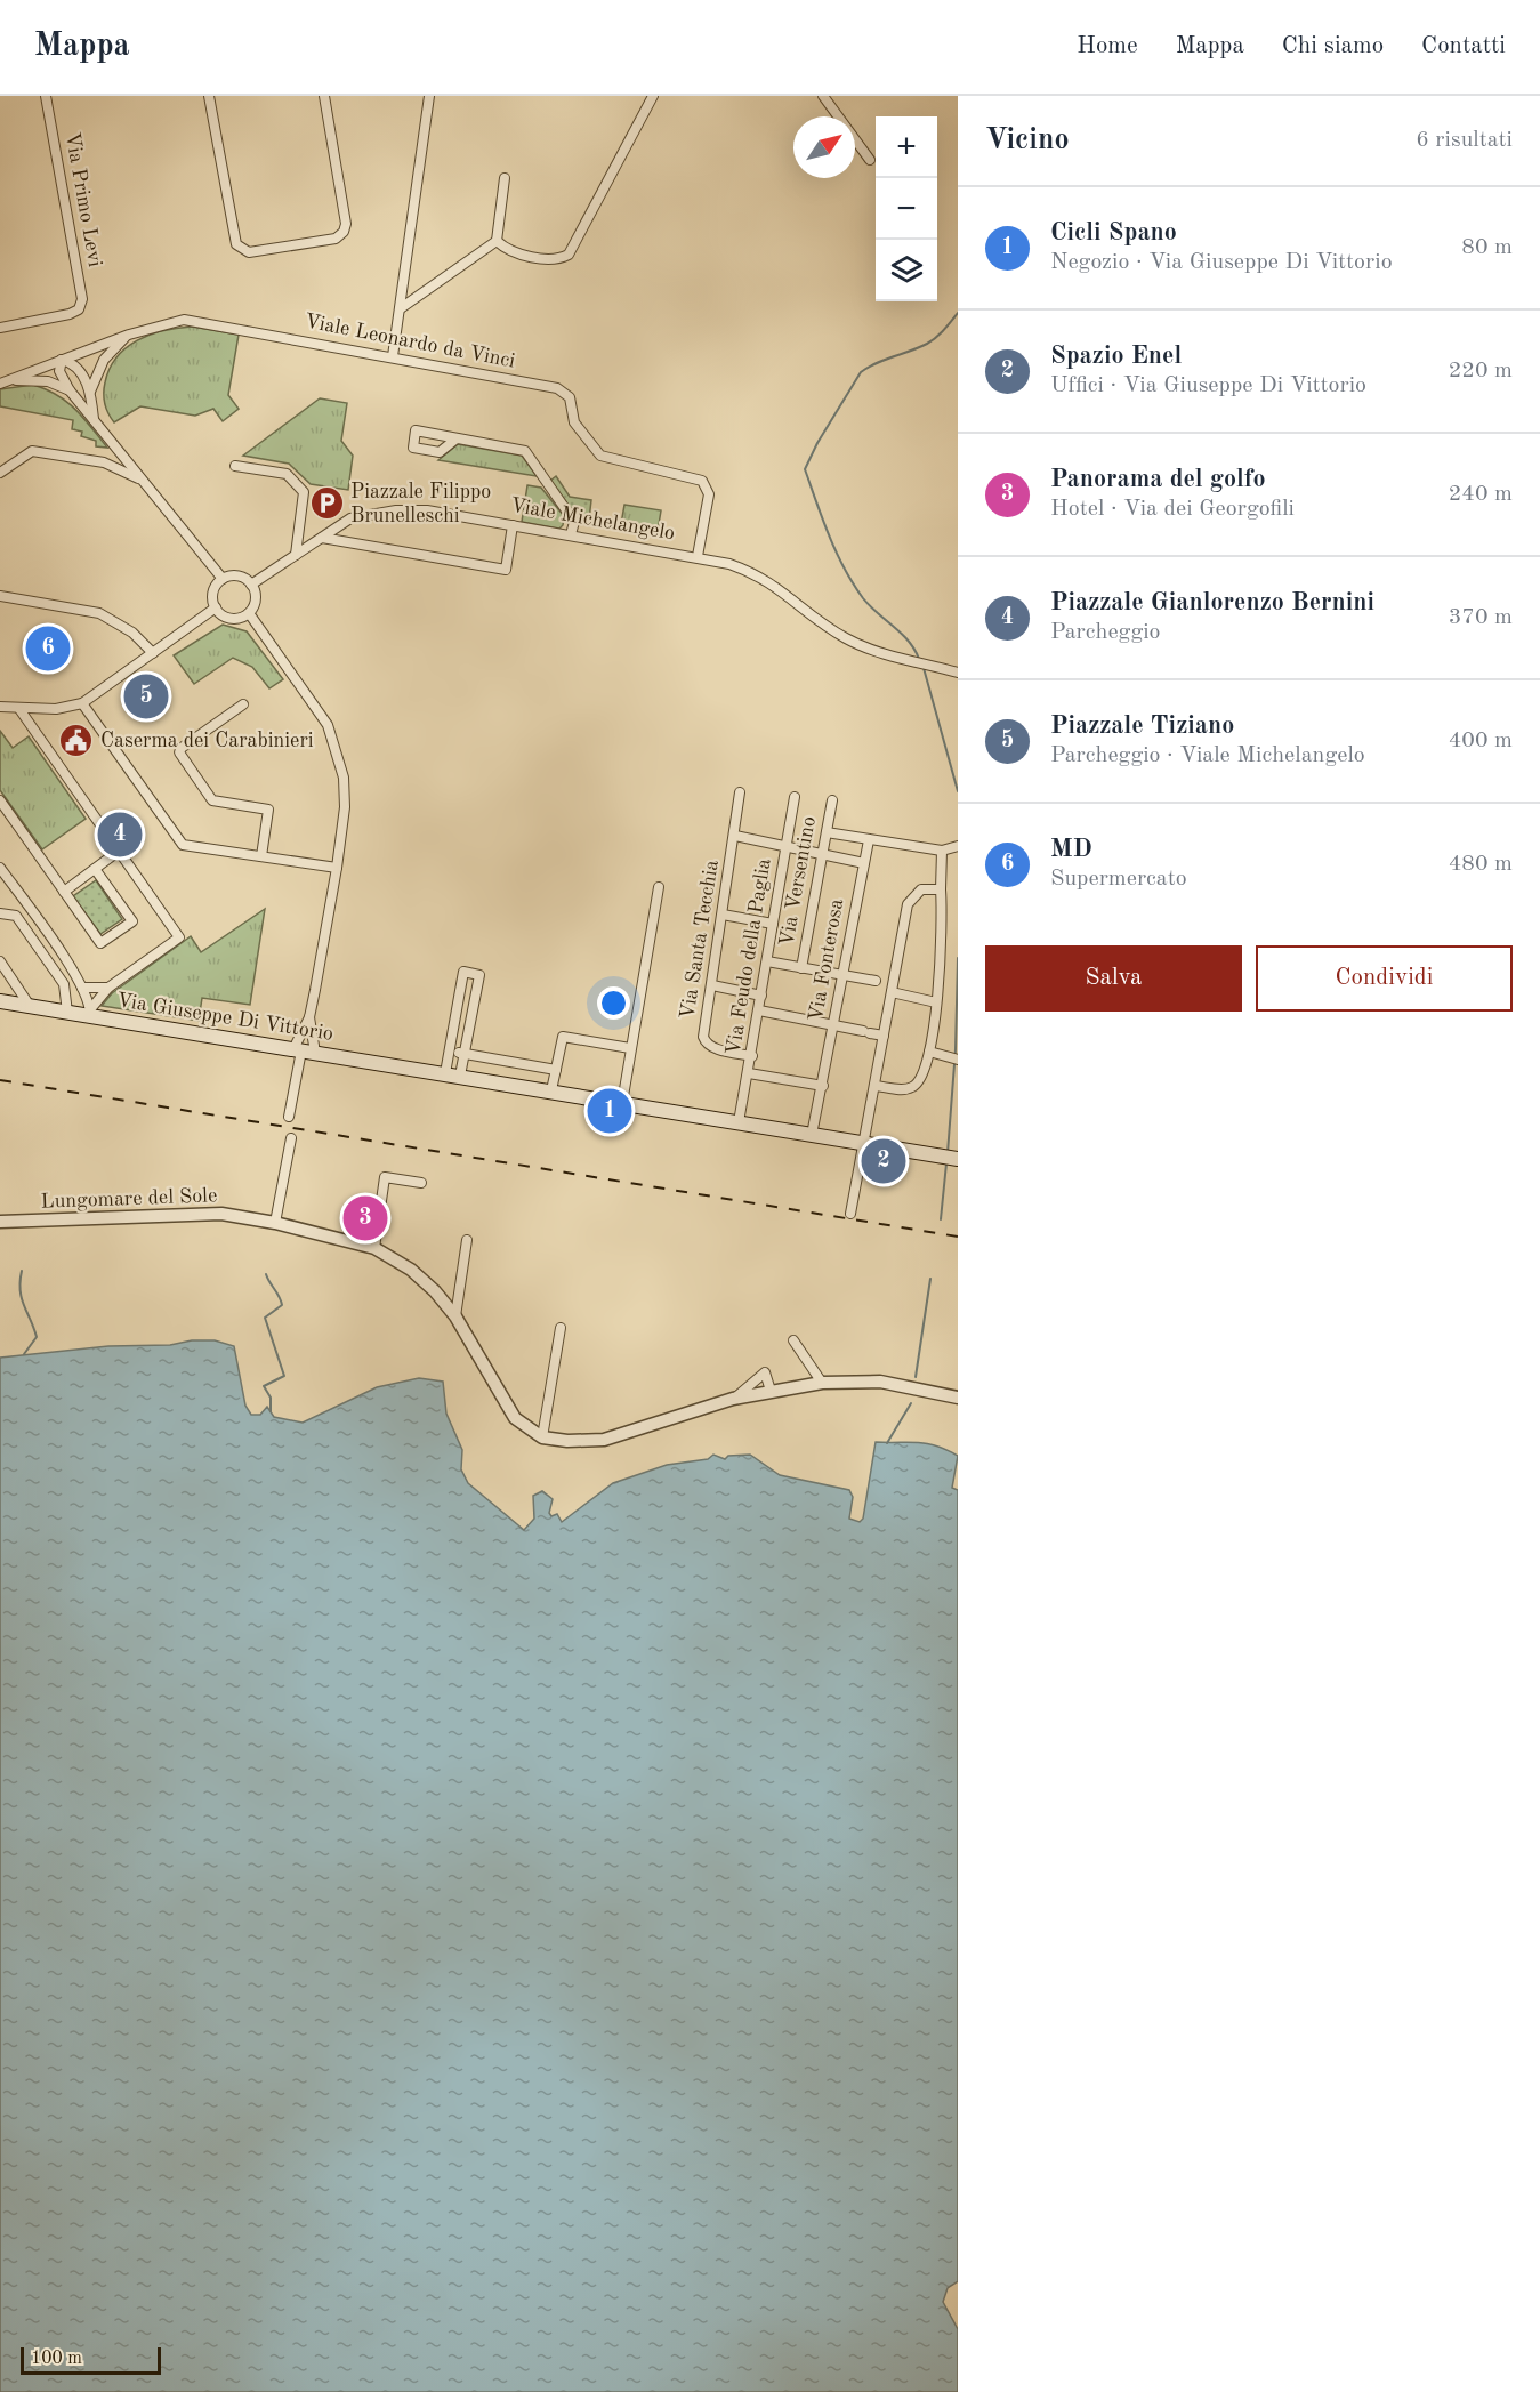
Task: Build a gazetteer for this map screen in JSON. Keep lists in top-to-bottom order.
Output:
{
  "streets": {
    "main road": ["Via Giuseppe Di Vittorio"],
    "street": [
      "Via Primo Levi",
      "Viale Leonardo da Vinci",
      "Viale Michelangelo",
      "Via Versentino",
      "Via Santa Tecchia",
      "Via Feudo della Paglia",
      "Via Fonterosa",
      "Lungomare del Sole"
    ]
  },
  "crossings": [
    ["Viale Leonardo da Vinci", "Viale Michelangelo"],
    ["Via Santa Tecchia", "Via Feudo della Paglia"],
    ["Via Feudo della Paglia", "Via Giuseppe Di Vittorio"],
    ["Via Fonterosa", "Via Giuseppe Di Vittorio"]
  ],
  "places": {
    "parking": ["Piazzale Filippo Brunelleschi"],
    "public building": ["Caserma dei Carabinieri"]
  },
  "scale_bar": "100 m",
  "north": "top right",
  "page": {
    "header": "Mappa",
    "nav": [
      "Home",
      "Mappa",
      "Chi siamo",
      "Contatti"
    ],
    "heading": ["Vicino", "6 risultati"],
    "map_buttons": ["+", "−"],
    "list": [
      {
        "mark": "1",
        "name": "Cicli Spano",
        "note": "Negozio · Via Giuseppe Di Vittorio",
        "value": "80 m"
      },
      {
        "mark": "2",
        "name": "Spazio Enel",
        "note": "Uffici · Via Giuseppe Di Vittorio",
        "value": "220 m"
      },
      {
        "mark": "3",
        "name": "Panorama del golfo",
        "note": "Hotel · Via dei Georgofili",
        "value": "240 m"
      },
      {
        "mark": "4",
        "name": "Piazzale Gianlorenzo Bernini",
        "note": "Parcheggio",
        "value": "370 m"
      },
      {
        "mark": "5",
        "name": "Piazzale Tiziano",
        "note": "Parcheggio · Viale Michelangelo",
        "value": "400 m"
      },
      {
        "mark": "6",
        "name": "MD",
        "note": "Supermercato",
        "value": "480 m"
      }
    ],
    "pins": [
      "6",
      "5",
      "4",
      "1",
      "2",
      "3"
    ],
    "buttons": ["Salva", "Condividi"],
    "scale": "100 m"
  }
}
